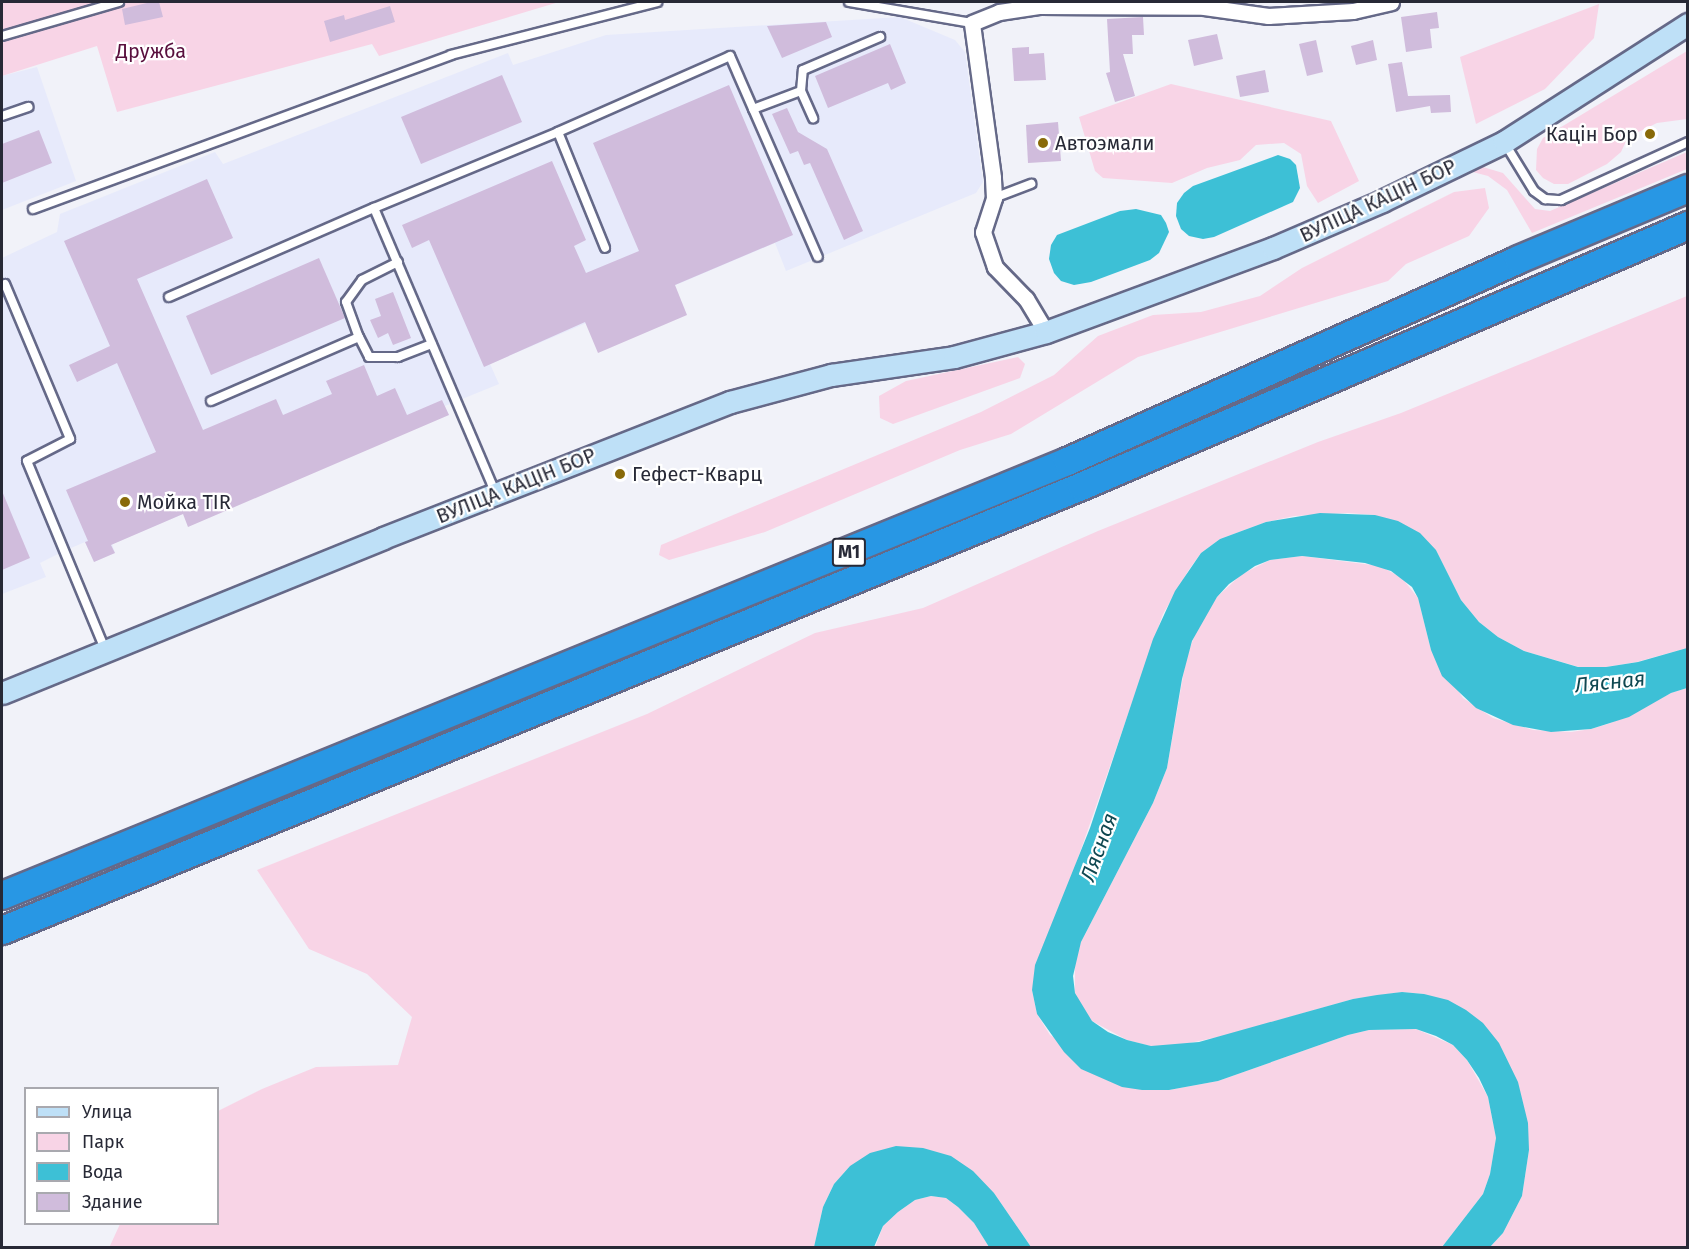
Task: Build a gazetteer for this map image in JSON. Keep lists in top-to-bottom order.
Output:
{
  "streets": {
    "highway": ["М1"],
    "main road": ["ВУЛІЦА КАЦІН БОР"]
  },
  "water": ["Лясная"],
  "parks": ["Дружба"],
  "places": [
    "Кацін Бор",
    "Автоэмали",
    "Гефест-Кварц",
    "Мойка TIR"
  ],
  "legend": [
    "Улица",
    "Парк",
    "Вода",
    "Здание"
  ]
}
